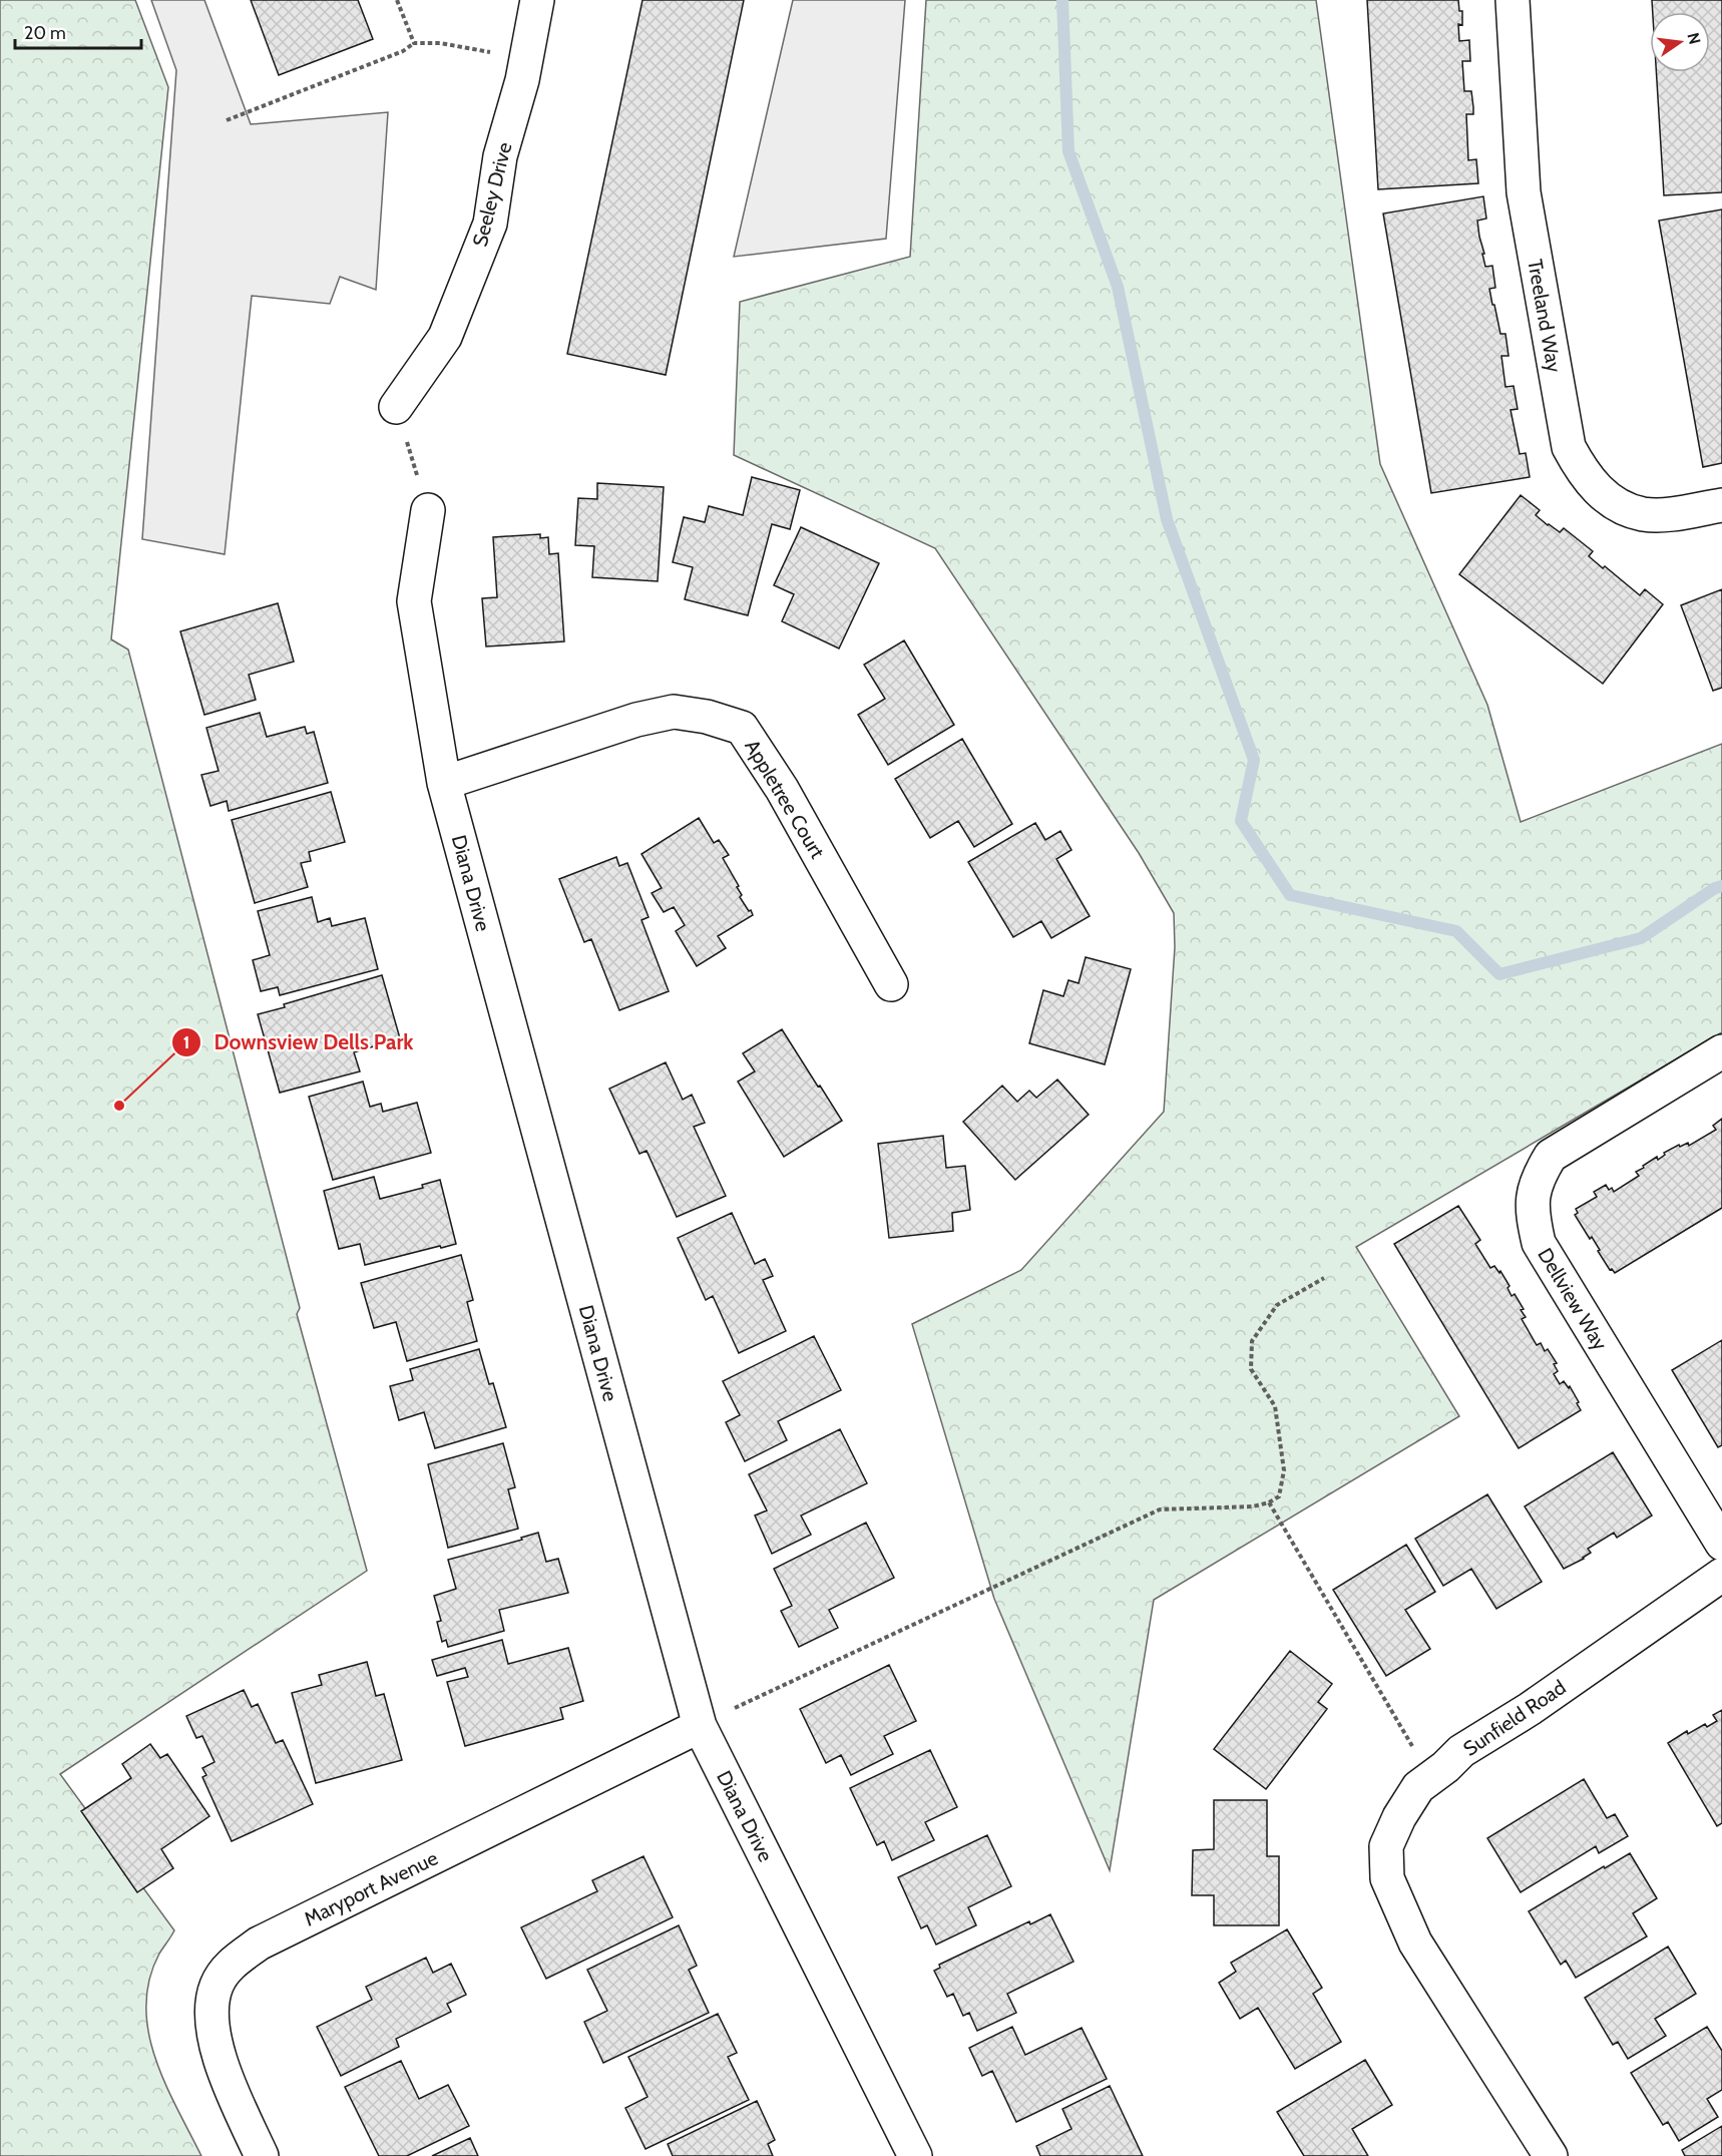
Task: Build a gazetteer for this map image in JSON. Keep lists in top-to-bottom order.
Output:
{
  "streets": {
    "street": [
      "Seeley Drive",
      "Treeland Way",
      "Appletree Court",
      "Diana Drive",
      "Dellview Way",
      "Sunfield Road",
      "Maryport Avenue"
    ]
  },
  "crossings": [
    ["Appletree Court", "Diana Drive"],
    ["Diana Drive", "Maryport Avenue"]
  ],
  "places": ["Downsview Dells Park"],
  "scale_bar": "20 m",
  "north": "right"
}
